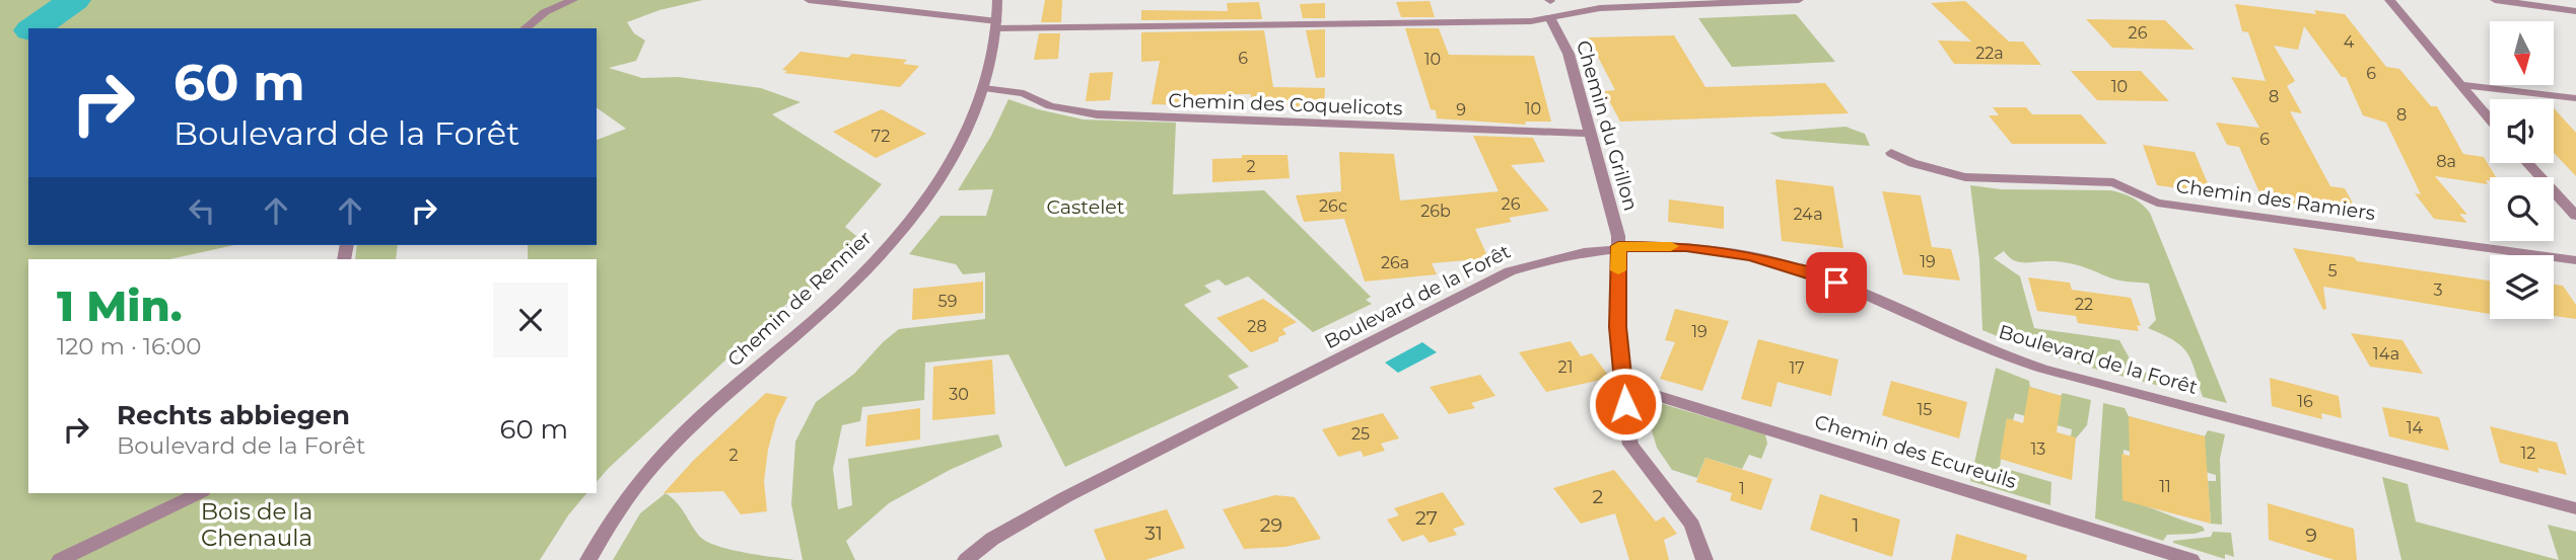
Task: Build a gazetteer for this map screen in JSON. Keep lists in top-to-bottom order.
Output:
{
  "streets": {
    "street": [
      "Chemin des Coquelicots",
      "Chemin du Grillon",
      "Chemin des Ramiers",
      "Boulevard de la Forêt",
      "Chemin de Rennier",
      "Chemin des Ecureuils"
    ]
  },
  "crossings": [
    ["Chemin des Coquelicots", "Chemin du Grillon"],
    ["Chemin des Coquelicots", "Chemin de Rennier"],
    ["Chemin du Grillon", "Boulevard de la Forêt"],
    ["Chemin du Grillon", "Chemin des Ecureuils"]
  ],
  "parks": ["Castelet", "Bois de la Chenaula"],
  "house_numbers": [
    "26",
    "4",
    "22a",
    "6",
    "10",
    "6",
    "10",
    "8",
    "10",
    "9",
    "8",
    "72",
    "6",
    "8a",
    "2",
    "26",
    "26c",
    "26b",
    "24a",
    "19",
    "26a",
    "5",
    "3",
    "59",
    "22",
    "28",
    "19",
    "14a",
    "21",
    "17",
    "30",
    "16",
    "15",
    "14",
    "25",
    "13",
    "12",
    "2",
    "11",
    "1",
    "2",
    "27",
    "29",
    "1",
    "31",
    "9"
  ],
  "north": "bottom",
  "page": {
    "turn": ["60 m", "Boulevard de la Forêt"],
    "heading": ["1 Min.", "120 m · 16:00"],
    "list": [
      {
        "name": "Rechts abbiegen",
        "note": "Boulevard de la Forêt",
        "value": "60 m"
      }
    ]
  }
}
